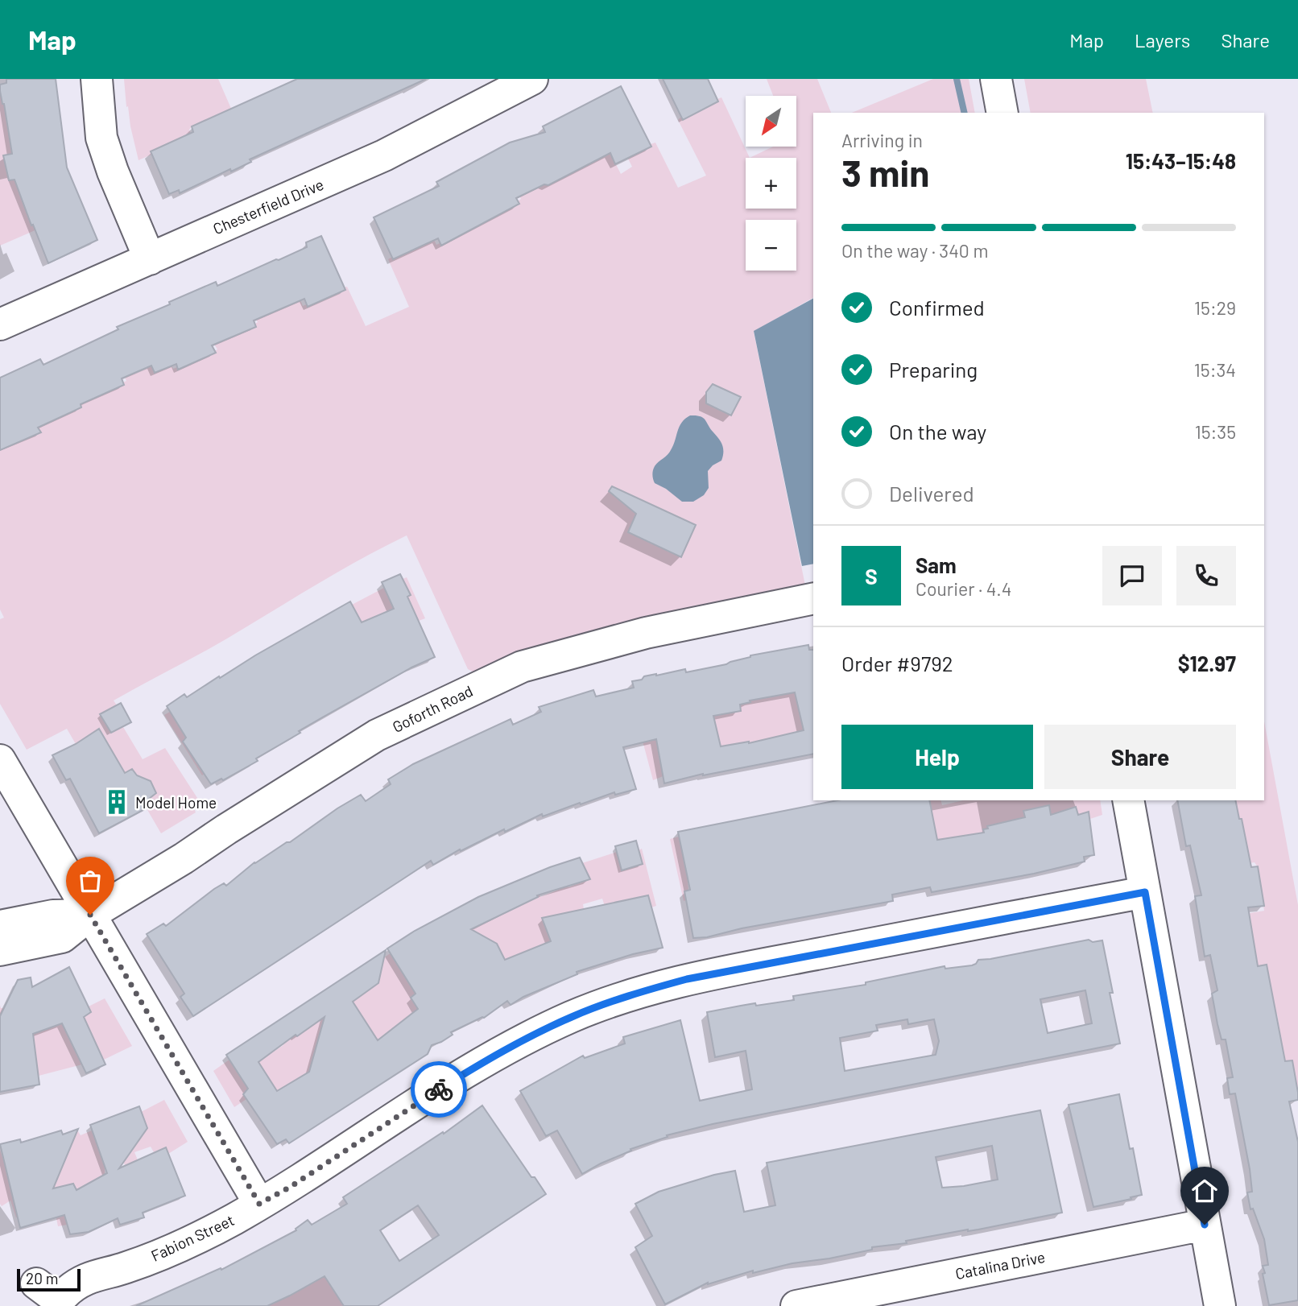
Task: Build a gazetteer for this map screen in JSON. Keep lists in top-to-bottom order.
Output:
{
  "streets": {
    "street": [
      "Chesterfield Drive",
      "Goforth Road",
      "Fabion Street",
      "Catalina Drive"
    ]
  },
  "places": {
    "building": ["Model Home"]
  },
  "scale_bar": "20 m",
  "north": "bottom left",
  "page": {
    "header": "Map",
    "nav": ["Map", "Layers", "Share"],
    "map_buttons": ["+", "−"],
    "heading": ["3 min", "Arriving in", "15:43–15:48"],
    "panel": [
      "Sam",
      "Courier · 4.4",
      "Order #9792",
      "$12.97"
    ],
    "bar": "On the way · 340 m",
    "list": [
      ["Confirmed", "15:29"],
      ["Preparing", "15:34"],
      ["On the way", "15:35"],
      "Delivered"
    ],
    "round": "S",
    "buttons": ["Help", "Share"],
    "scale": "20 m"
  }
}
